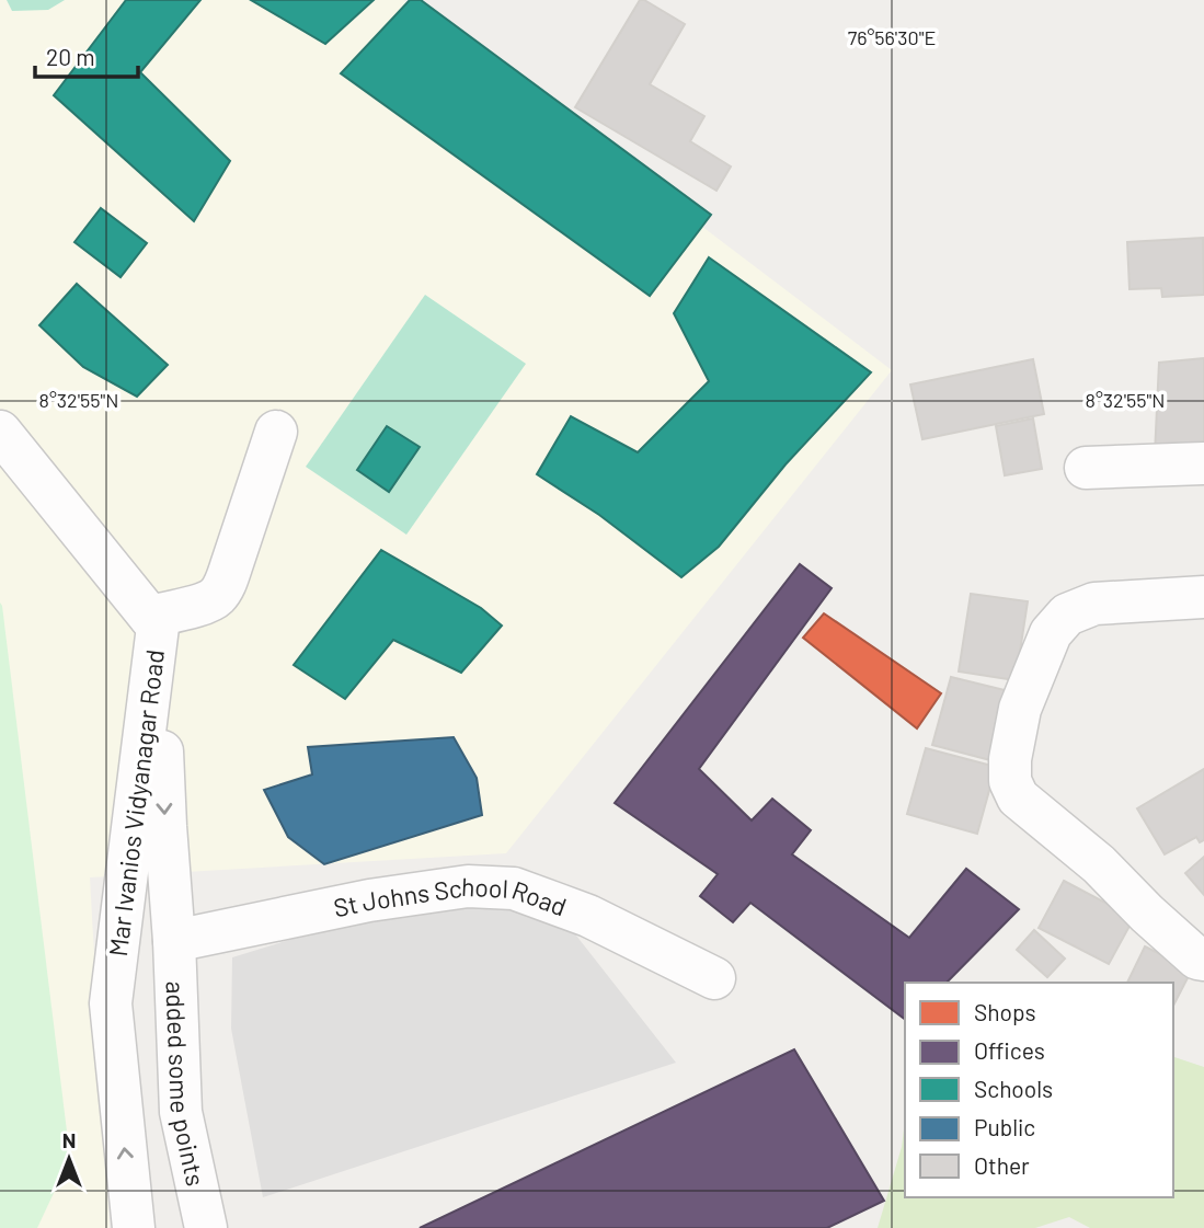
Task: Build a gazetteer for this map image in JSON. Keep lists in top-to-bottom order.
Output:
{
  "streets": {
    "street": ["Mar Ivanios Vidyanagar Road", "St Johns School Road", "added some points"]
  },
  "crossings": [
    ["Mar Ivanios Vidyanagar Road", "added some points"],
    ["St Johns School Road", "added some points"]
  ],
  "one_way": ["Mar Ivanios Vidyanagar Road", "added some points"],
  "legend": [
    "Shops",
    "Offices",
    "Schools",
    "Public",
    "Other"
  ],
  "scale_bar": "20 m",
  "north": "top",
  "coordinates": ["76°56'30\"E", "8°32'55\"N"]
}
